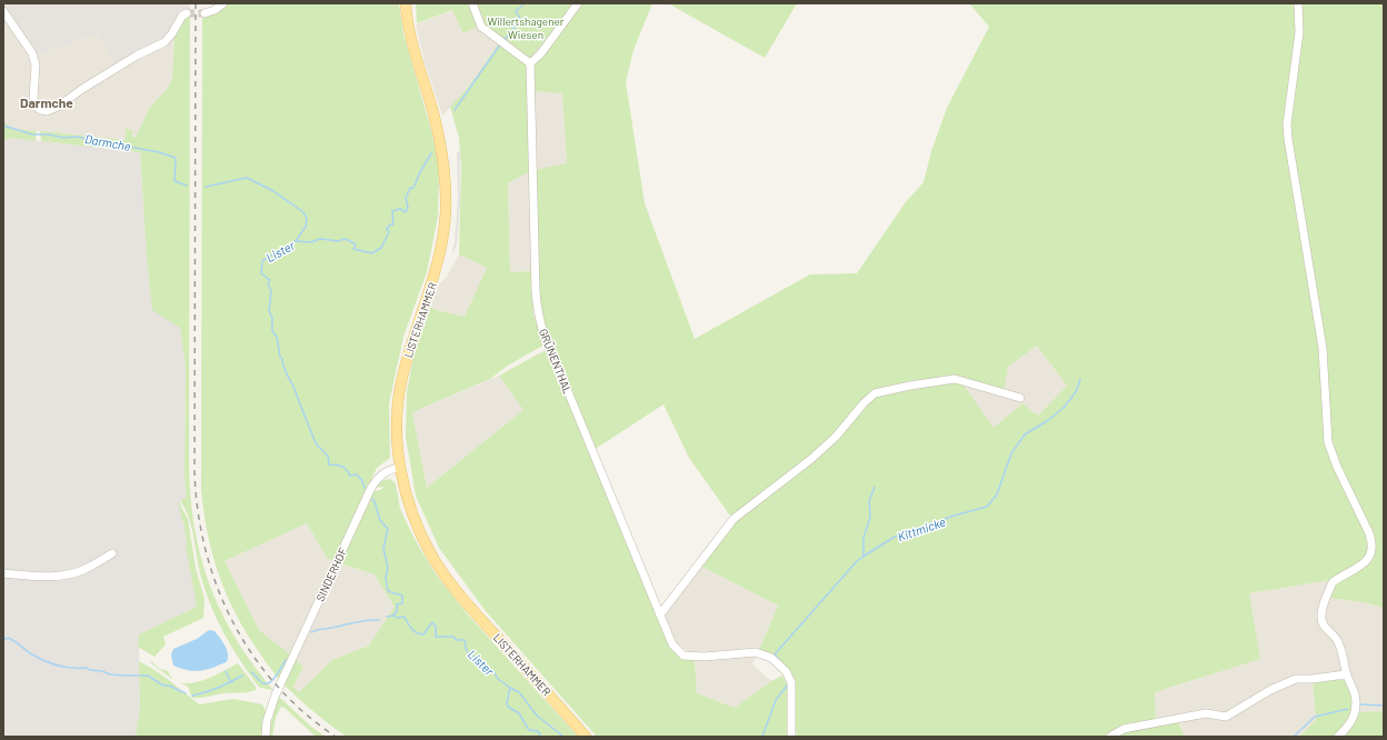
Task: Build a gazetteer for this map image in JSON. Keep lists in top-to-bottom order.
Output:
{
  "streets": {
    "main road": ["LISTERHAMMER"],
    "street": ["GRÜNENTHAL", "SINDERHOF"]
  },
  "crossings": [
    ["LISTERHAMMER", "SINDERHOF"]
  ],
  "districts": ["Darmche"],
  "water": ["Darmche", "Lister", "Kittmicke"],
  "parks": ["Willertshagener Wiesen"]
}
